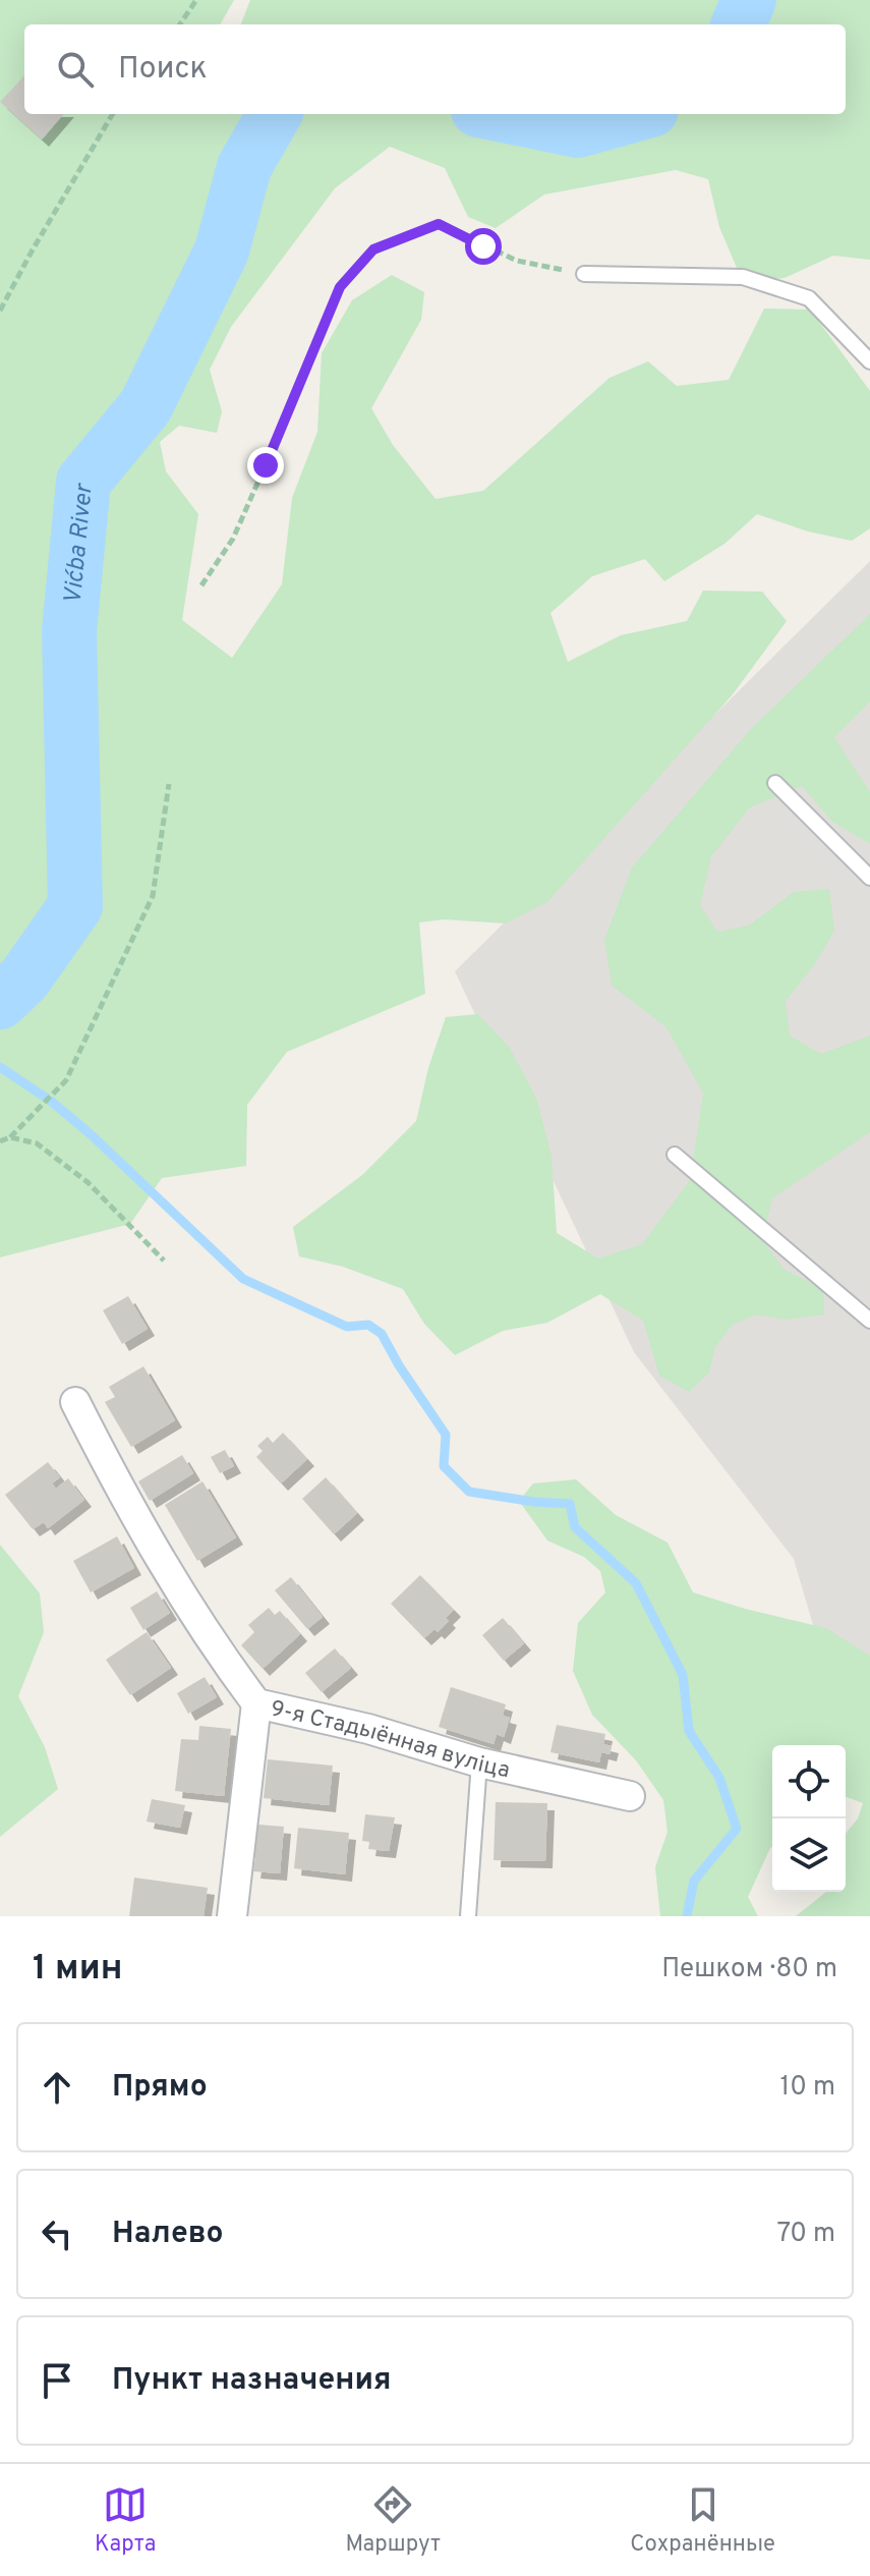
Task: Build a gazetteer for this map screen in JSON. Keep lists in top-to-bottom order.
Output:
{
  "streets": {
    "street": ["9-я Стадыённая вуліца"]
  },
  "water": ["Vićba River"],
  "page": {
    "search": "Поиск",
    "heading": ["1 мин", "Пешком · 80 m"],
    "list": [
      ["Прямо", "10 m"],
      ["Налево", "70 m"],
      "Пункт назначения"
    ],
    "nav": ["Карта", "Маршрут", "Сохранённые"]
  }
}
